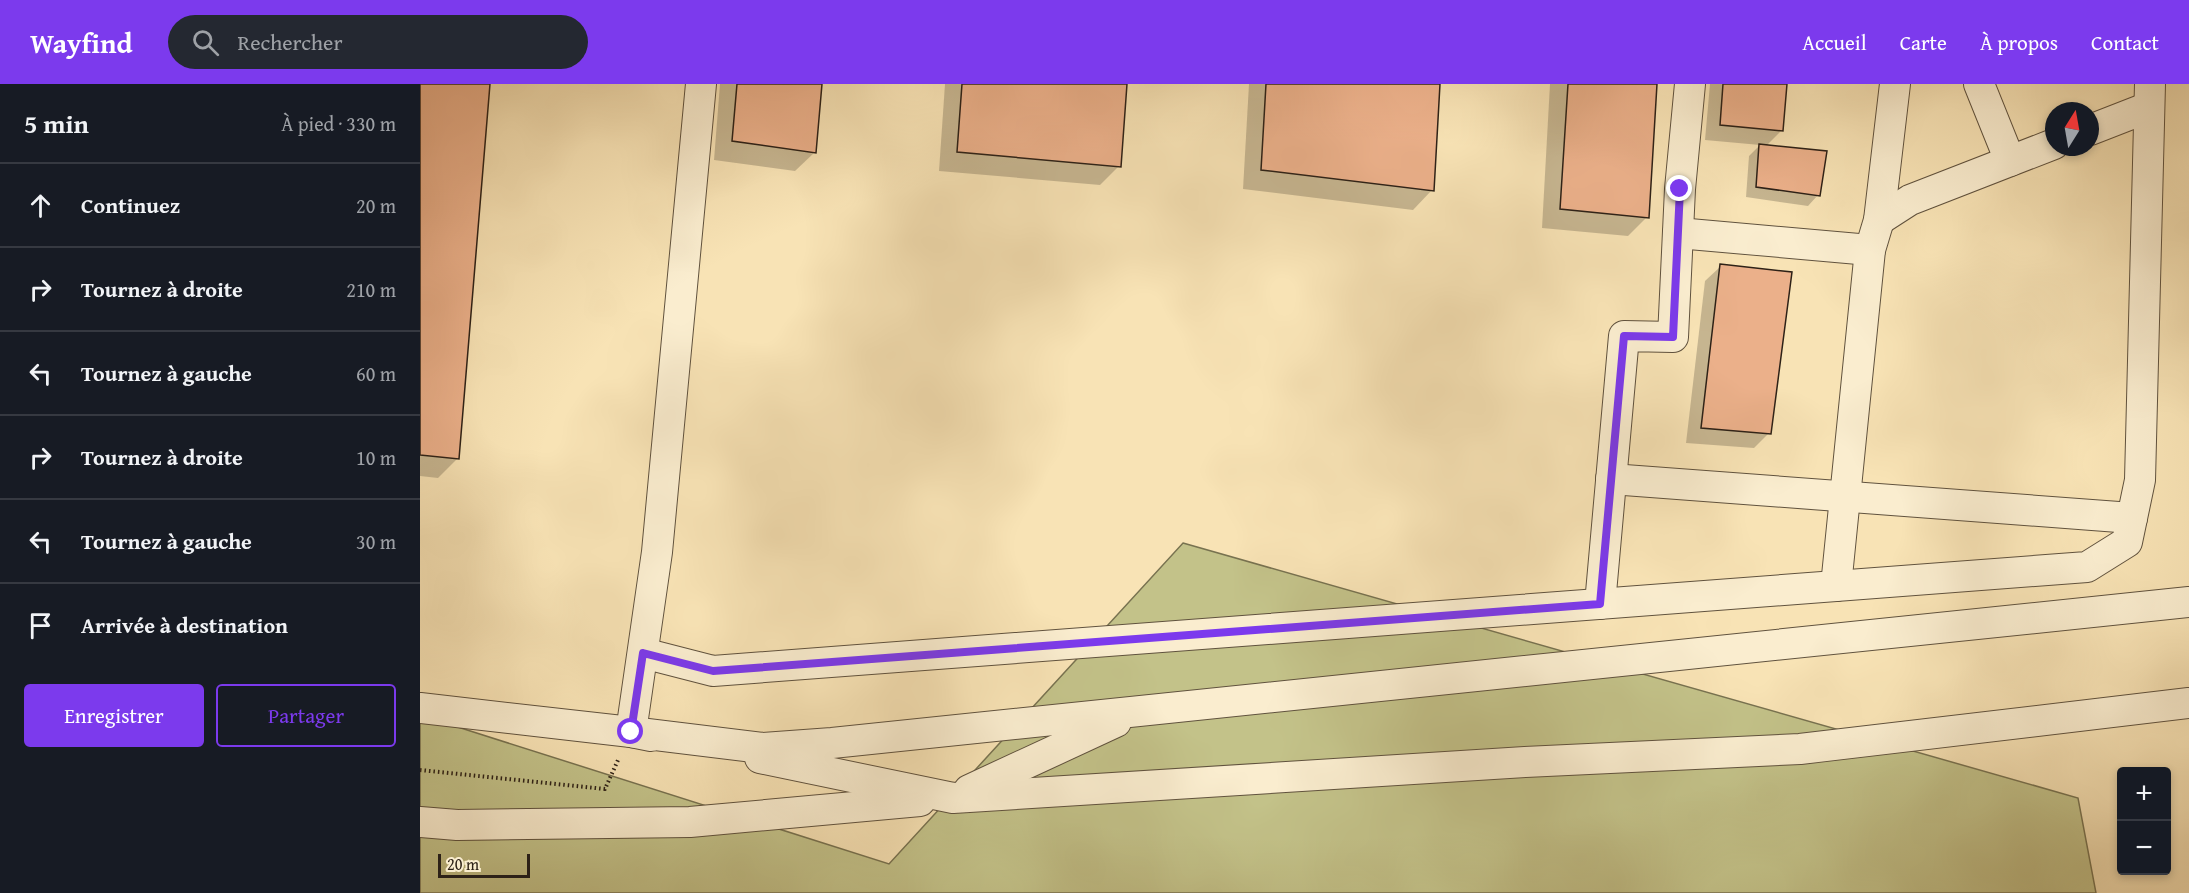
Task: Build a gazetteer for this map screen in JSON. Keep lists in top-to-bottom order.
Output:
{
  "scale_bar": "20 m",
  "north": "top",
  "page": {
    "header": "Wayfind",
    "search": "Rechercher",
    "nav": [
      "Accueil",
      "Carte",
      "À propos",
      "Contact"
    ],
    "heading": ["5 min", "À pied · 330 m"],
    "list": [
      ["Continuez", "20 m"],
      ["Tournez à droite", "210 m"],
      ["Tournez à gauche", "60 m"],
      ["Tournez à droite", "10 m"],
      ["Tournez à gauche", "30 m"],
      "Arrivée à destination"
    ],
    "buttons": ["Enregistrer", "Partager"],
    "map_buttons": ["+", "−"],
    "scale": "20 m"
  }
}
